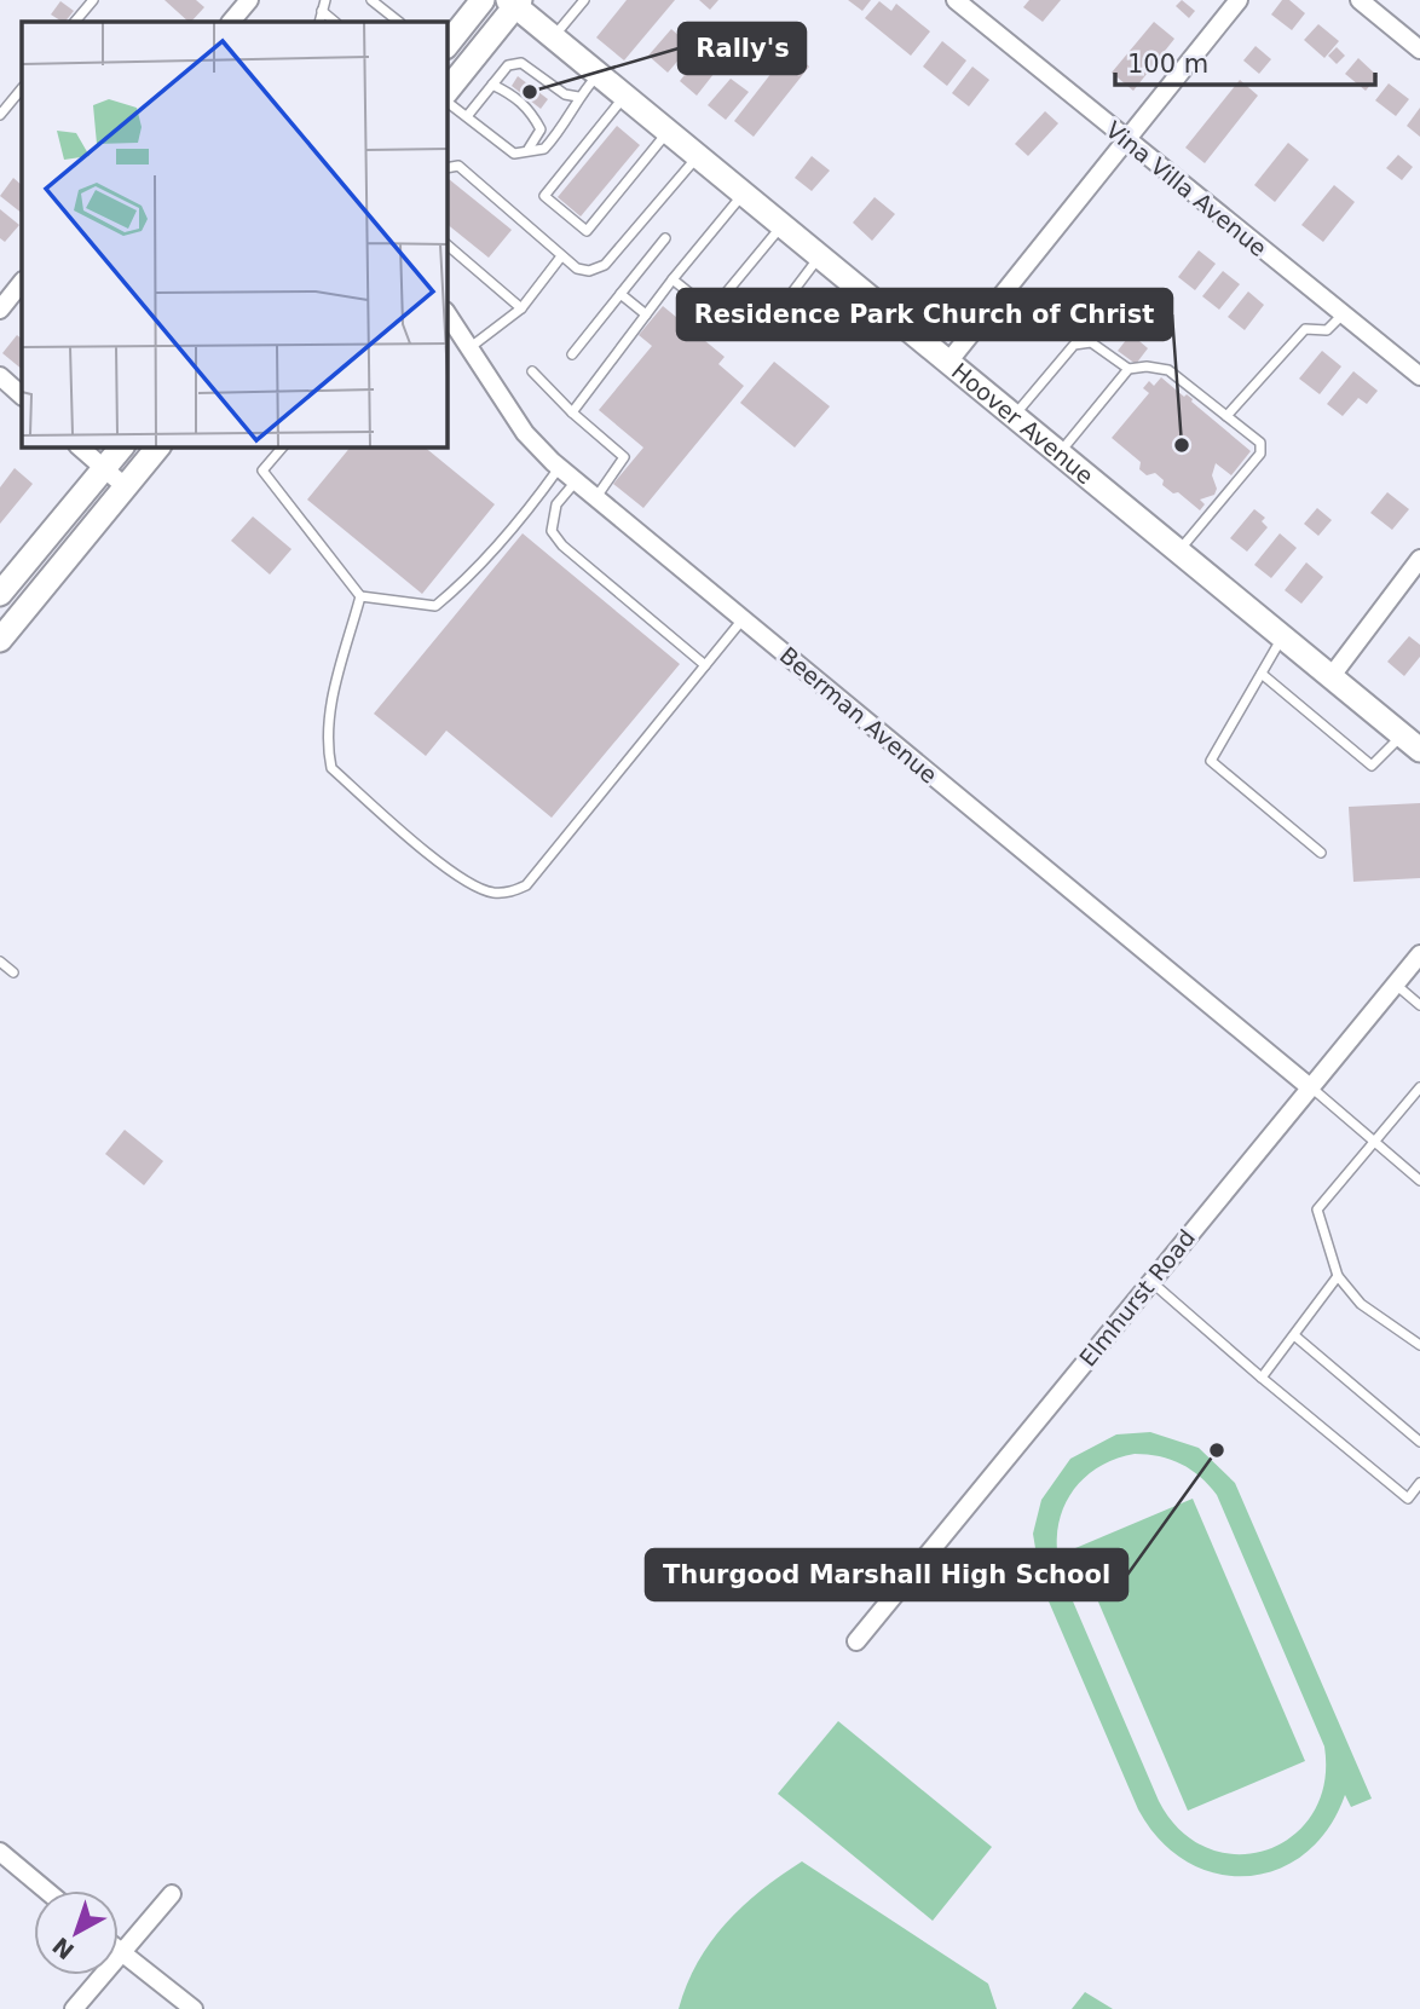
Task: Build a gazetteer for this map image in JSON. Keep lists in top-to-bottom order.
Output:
{
  "streets": {
    "street": [
      "Vina Villa Avenue",
      "Hoover Avenue",
      "Beerman Avenue",
      "Elmhurst Road"
    ]
  },
  "crossings": [
    ["Beerman Avenue", "Elmhurst Road"]
  ],
  "places": ["Rally's", "Residence Park Church of Christ", "Thurgood Marshall High School"],
  "scale_bar": "100 m",
  "north": "bottom left"
}
